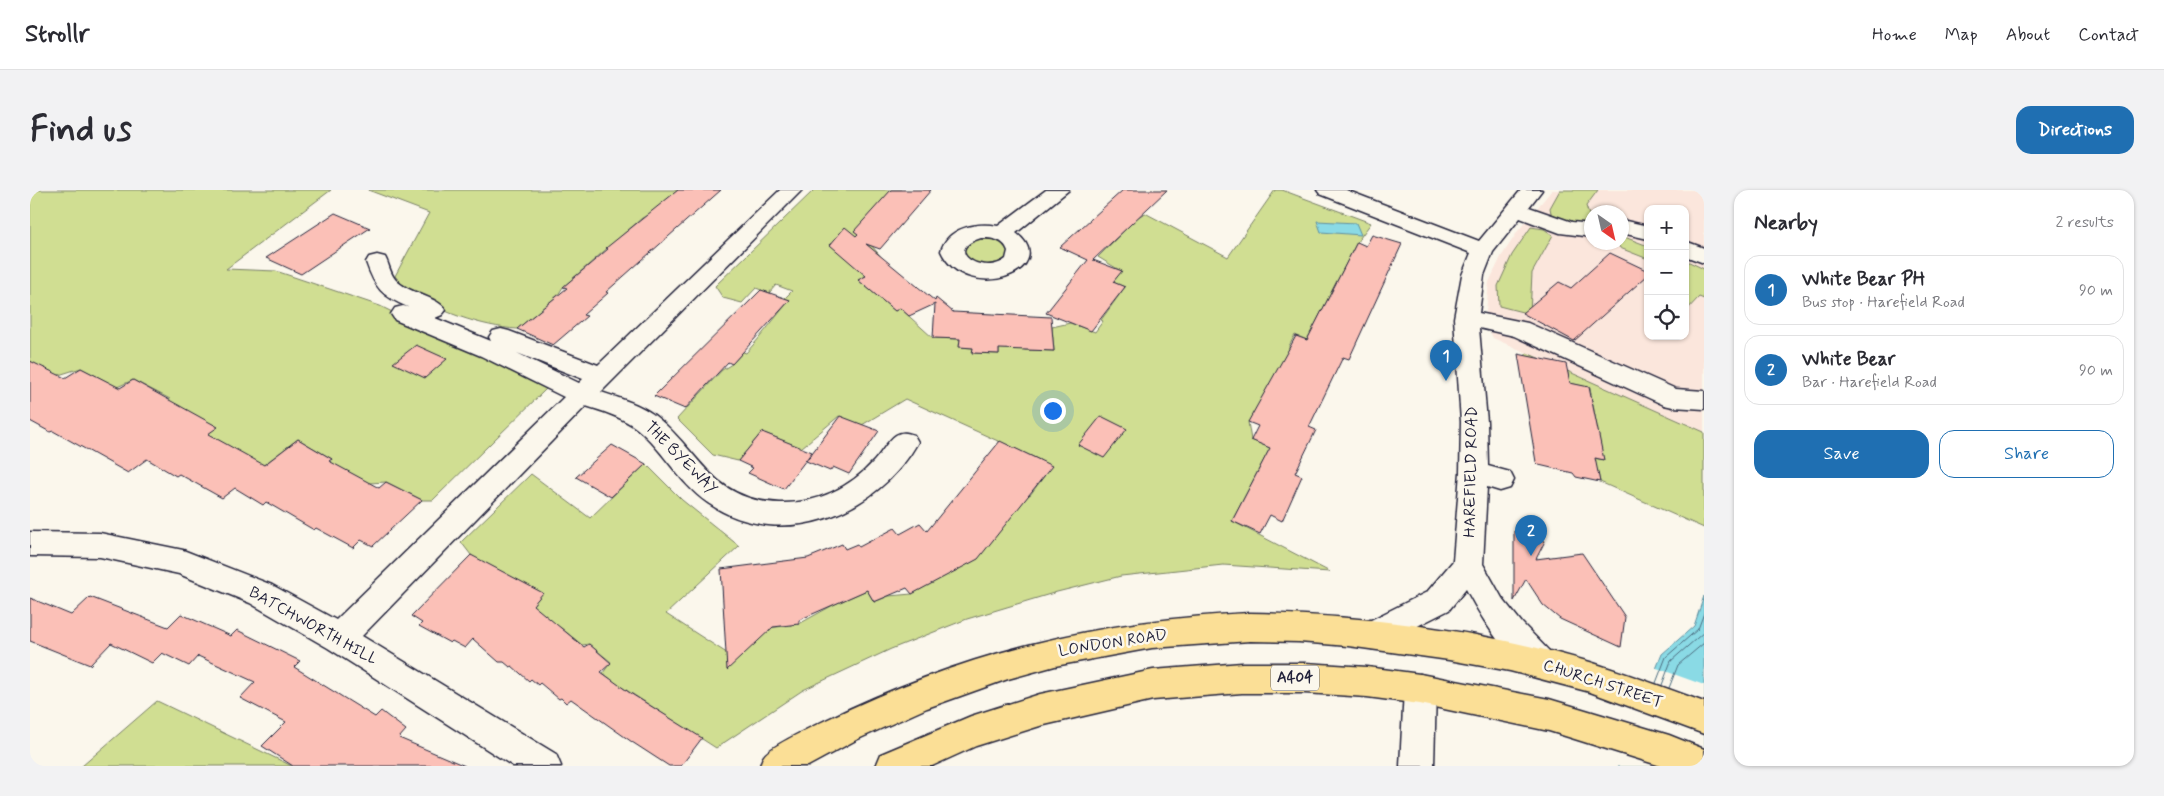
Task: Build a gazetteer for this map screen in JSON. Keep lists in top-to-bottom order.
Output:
{
  "streets": {
    "main road": ["LONDON ROAD", "A404", "CHURCH STREET"],
    "street": ["THE BYEWAY", "HAREFIELD ROAD", "BATCHWORTH HILL"]
  },
  "crossings": [
    ["LONDON ROAD", "CHURCH STREET"]
  ],
  "north": "bottom right",
  "page": {
    "header": "Strollr",
    "nav": [
      "Home",
      "Map",
      "About",
      "Contact"
    ],
    "buttons": [
      "Directions",
      ["Save", "Share"]
    ],
    "title": "Find us",
    "heading": ["Nearby", "2 results"],
    "map_buttons": ["+", "−"],
    "list": [
      {
        "mark": "1",
        "name": "White Bear PH",
        "note": "Bus stop · Harefield Road",
        "value": "90 m"
      },
      {
        "mark": "2",
        "name": "White Bear",
        "note": "Bar · Harefield Road",
        "value": "90 m"
      }
    ],
    "pins": ["1", "2"]
  }
}
